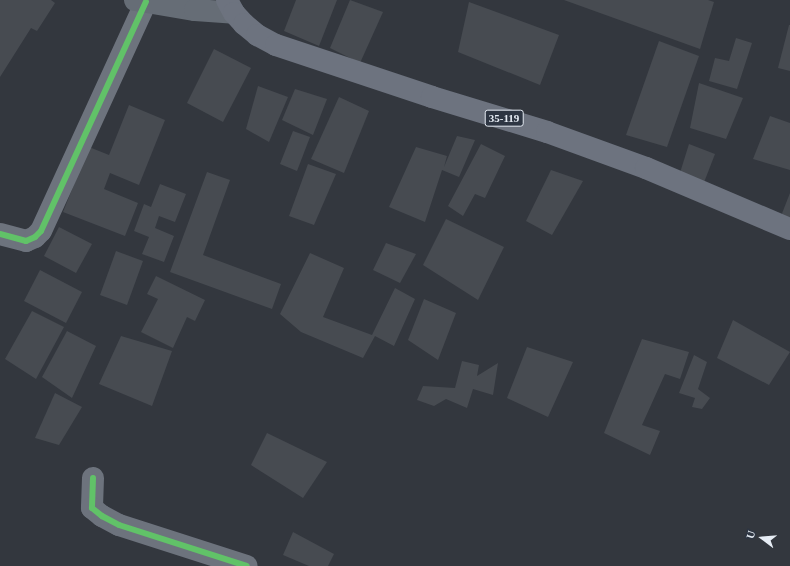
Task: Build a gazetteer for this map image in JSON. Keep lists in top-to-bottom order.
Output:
{
  "streets": {
    "main road": ["35-119"]
  },
  "north": "left"
}
